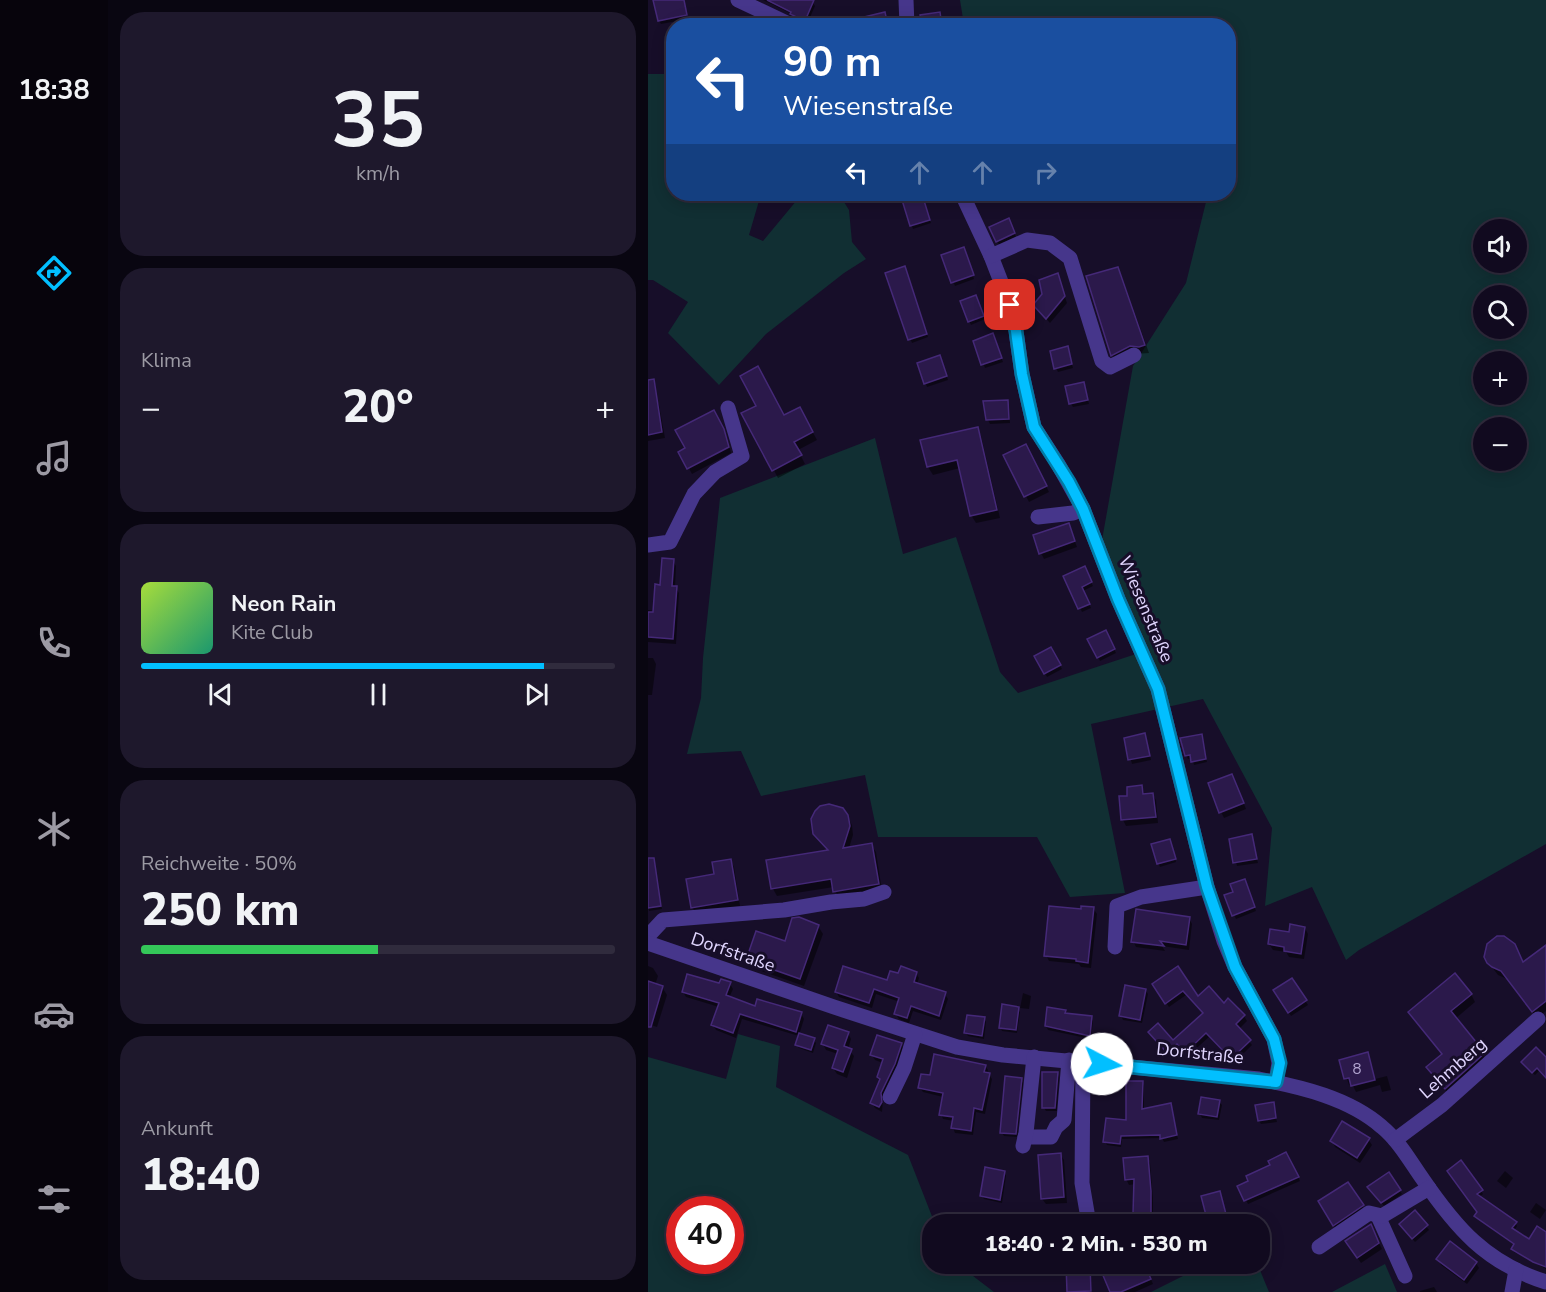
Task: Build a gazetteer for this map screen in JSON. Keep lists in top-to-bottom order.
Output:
{
  "streets": {
    "street": ["Wiesenstraße", "Dorfstraße", "Lehmberg"]
  },
  "crossings": [
    ["Wiesenstraße", "Dorfstraße"],
    ["Dorfstraße", "Lehmberg"]
  ],
  "house_numbers": ["8"],
  "page": {
    "tabs": "18:38",
    "tile": [
      ["35", "km/h"],
      "Klima",
      ["Reichweite · 50%", "250 km"],
      ["Ankunft", "18:40"]
    ],
    "turn": ["90 m", "Wiesenstraße"],
    "map_buttons": ["+", "−"],
    "heat": ["−", "20°", "+"],
    "song": ["Neon Rain", "Kite Club"],
    "limit": "40",
    "trip": "18:40 · 2 Min. · 530 m"
  }
}
